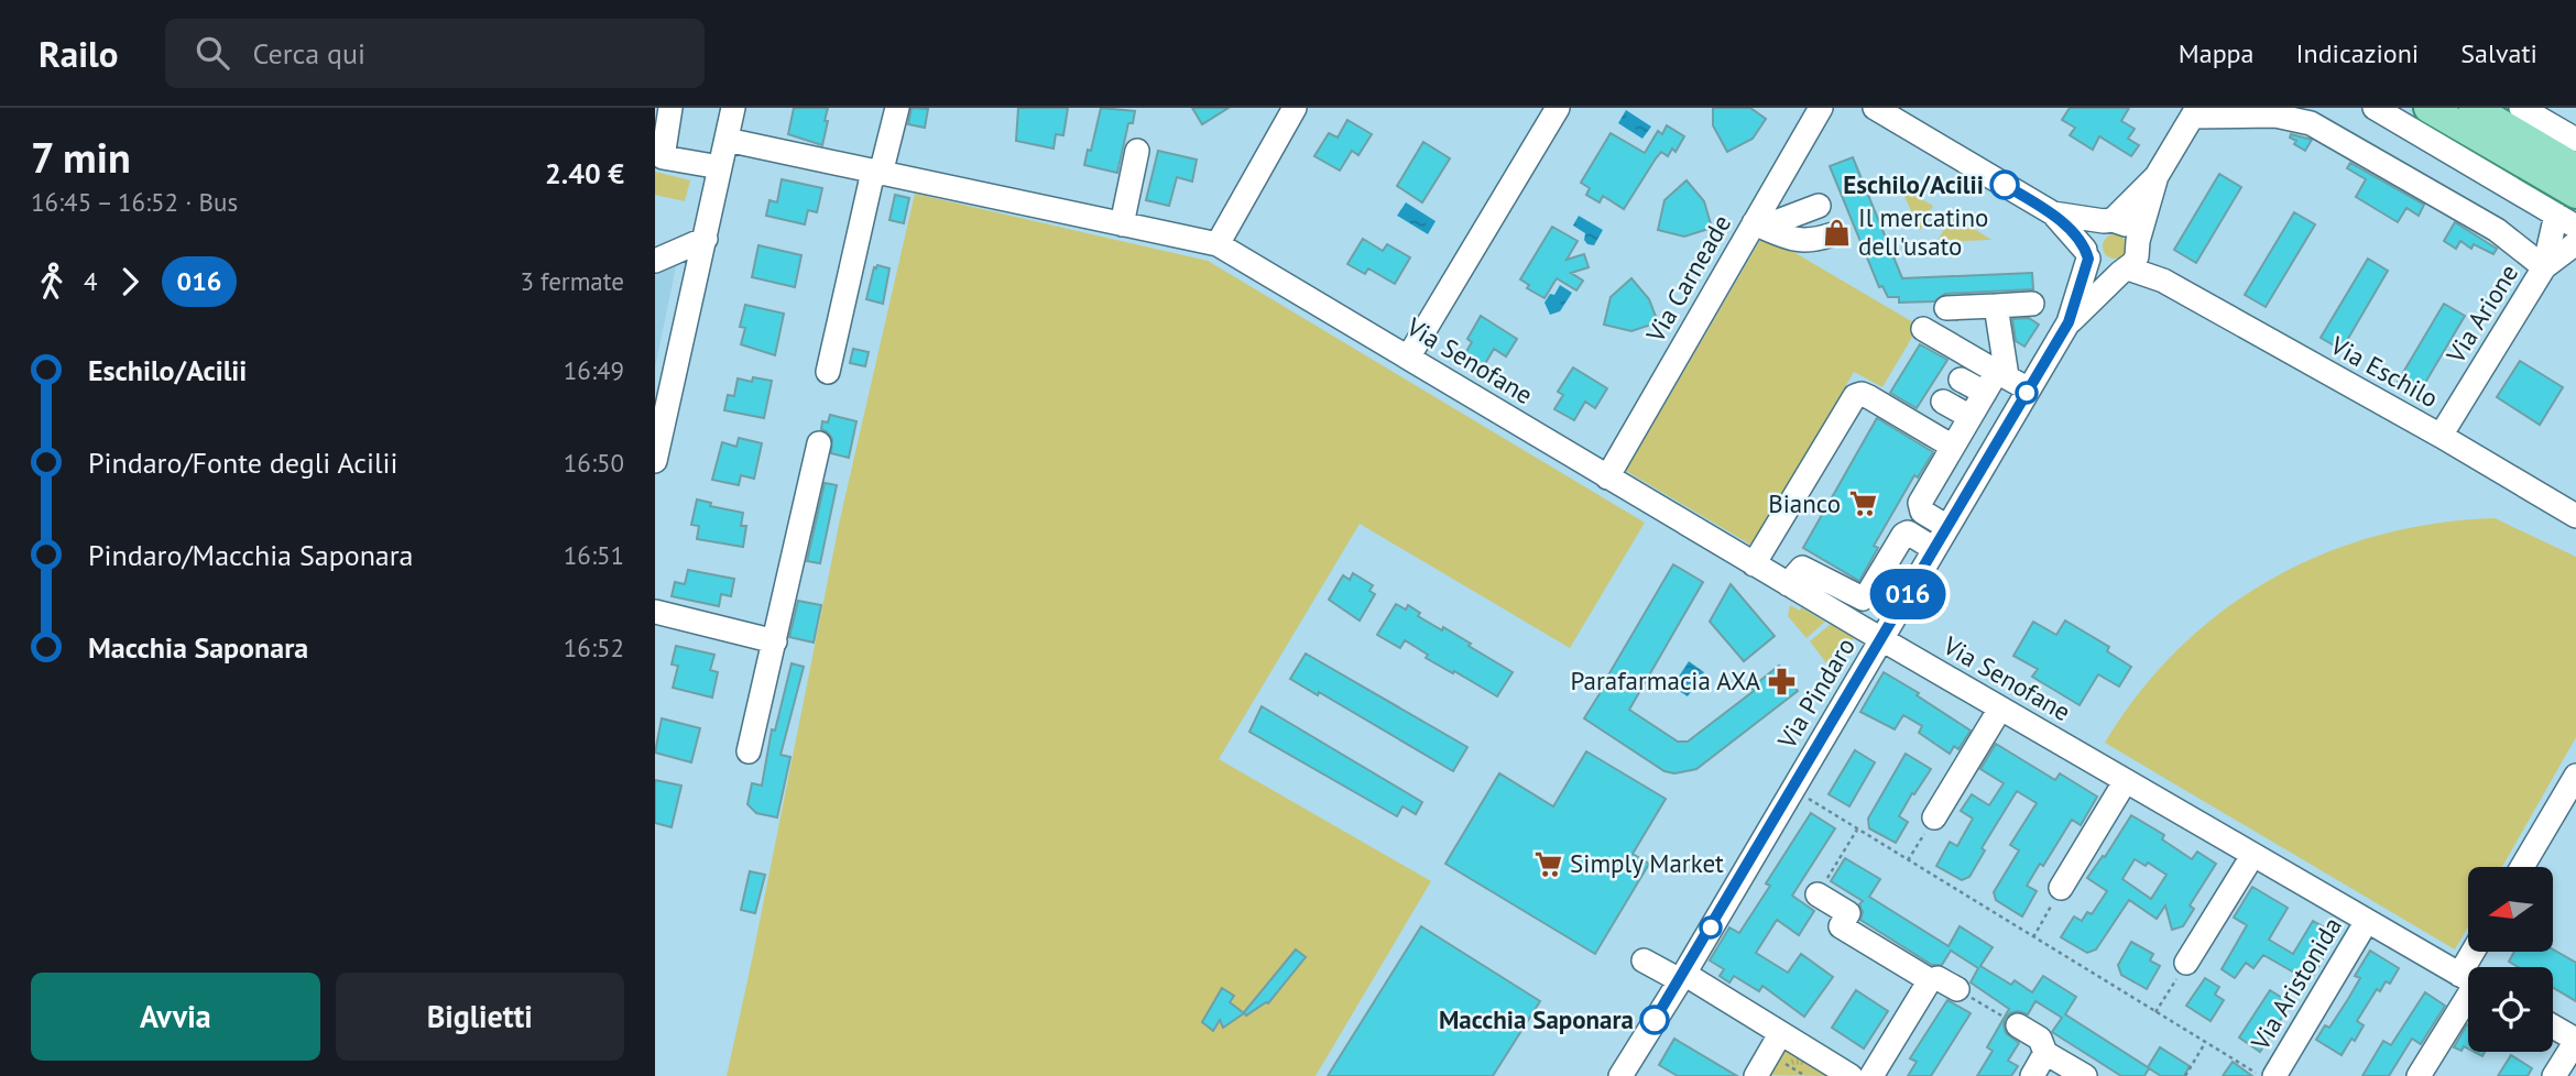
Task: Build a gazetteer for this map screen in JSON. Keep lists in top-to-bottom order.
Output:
{
  "streets": {
    "street": [
      "Via Carneade",
      "Via Arione",
      "Via Senofane",
      "Via Eschilo",
      "Via Pindaro",
      "Via Aristonida"
    ]
  },
  "crossings": [
    ["Via Carneade", "Via Senofane"],
    ["Via Arione", "Via Eschilo"],
    ["Via Senofane", "Via Pindaro"],
    ["Via Senofane", "Via Aristonida"]
  ],
  "places": {
    "other": ["Eschilo/Acilii", "Macchia Saponara"],
    "shop": ["Il mercatino dell'usato"],
    "supermarket": ["Bianco", "Simply Market"],
    "pharmacy": ["Parafarmacia AXA"]
  },
  "lines": ["bus line 016"],
  "north": "left",
  "page": {
    "header": "Railo",
    "search": "Cerca qui",
    "nav": ["Mappa", "Indicazioni", "Salvati"],
    "heading": ["7 min", "16:45 – 16:52 · Bus", "2.40 €"],
    "on_map": "016",
    "legs": ["4", "016", "3 fermate"],
    "list": [
      {
        "name": "Eschilo/Acilii",
        "value": "16:49"
      },
      {
        "name": "Pindaro/Fonte degli Acilii",
        "value": "16:50"
      },
      {
        "name": "Pindaro/Macchia Saponara",
        "value": "16:51"
      },
      {
        "name": "Macchia Saponara",
        "value": "16:52"
      }
    ],
    "buttons": ["Avvia", "Biglietti"]
  }
}
